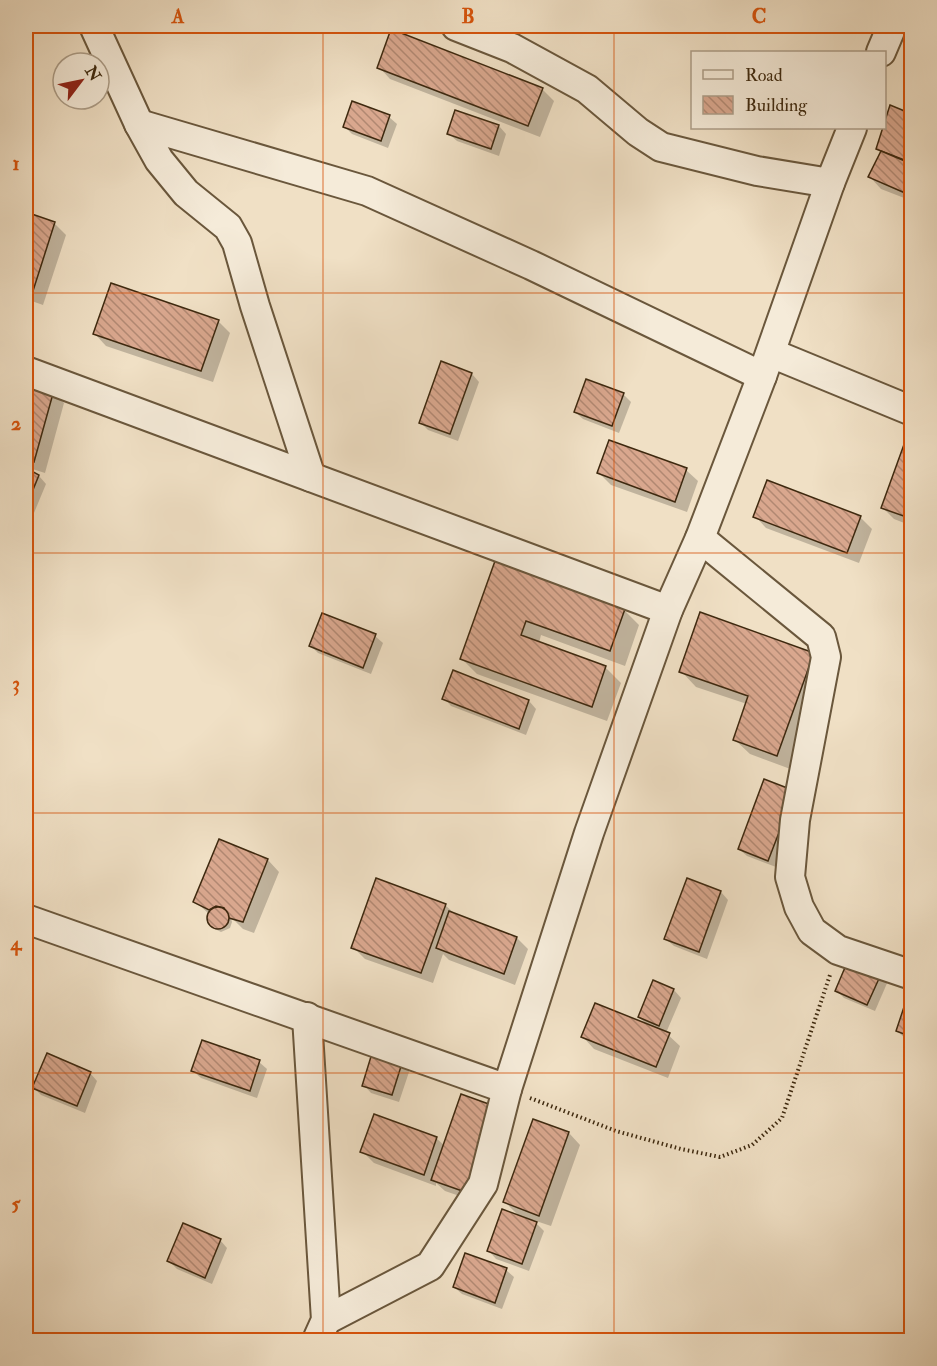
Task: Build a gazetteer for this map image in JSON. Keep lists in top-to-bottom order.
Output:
{
  "legend": ["Road", "Building"],
  "north": "top right",
  "grid": {
    "columns": ["A", "B", "C"],
    "rows": [
      "1",
      "2",
      "3",
      "4",
      "5"
    ]
  }
}
